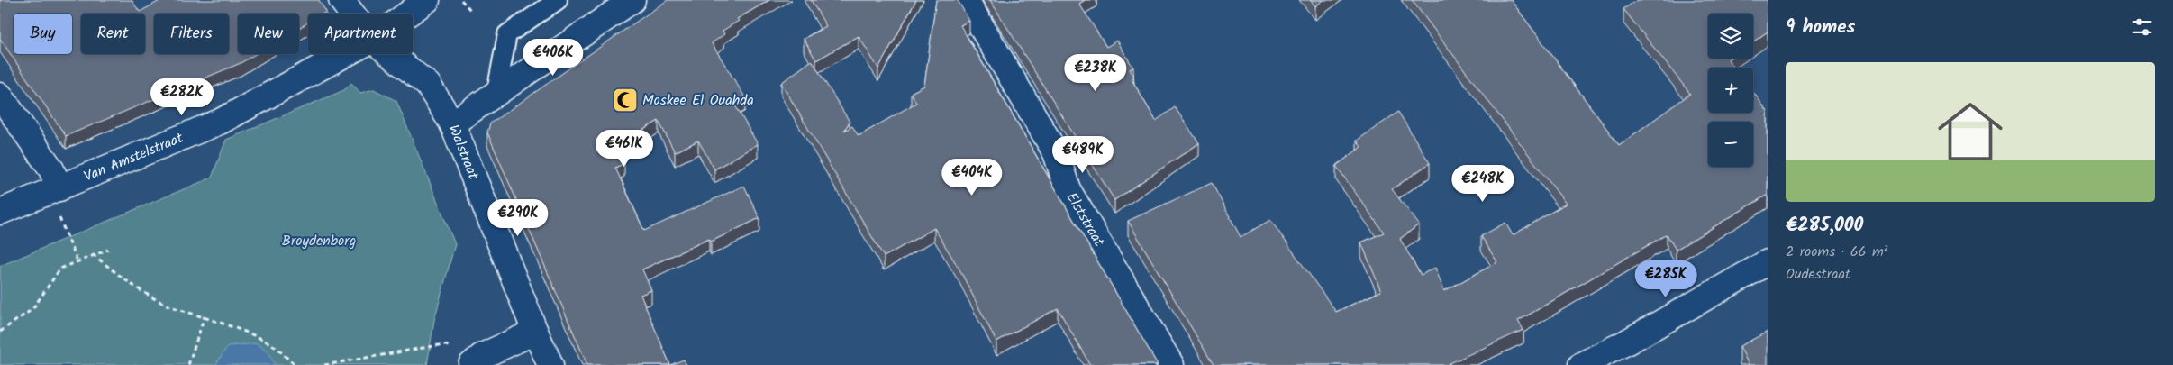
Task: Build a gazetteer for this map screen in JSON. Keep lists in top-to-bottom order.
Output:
{
  "streets": {
    "street": ["Walstraat", "Van Amstelstraat", "Elststraat"]
  },
  "parks": ["Broydenborg"],
  "places": {
    "mosque": ["Moskee El Ouahda"]
  },
  "page": {
    "heading": "9 homes",
    "map_buttons": ["+", "−"],
    "chip": [
      "Buy",
      "Rent",
      "Filters",
      "New",
      "Apartment"
    ],
    "price": [
      "€406K",
      "€238K",
      "€282K",
      "€461K",
      "€489K",
      "€404K",
      "€248K",
      "€290K",
      "€285K"
    ],
    "list": [
      {
        "name": "€285,000",
        "note": "2 rooms · 66 m² · Oudestraat"
      }
    ]
  }
}
